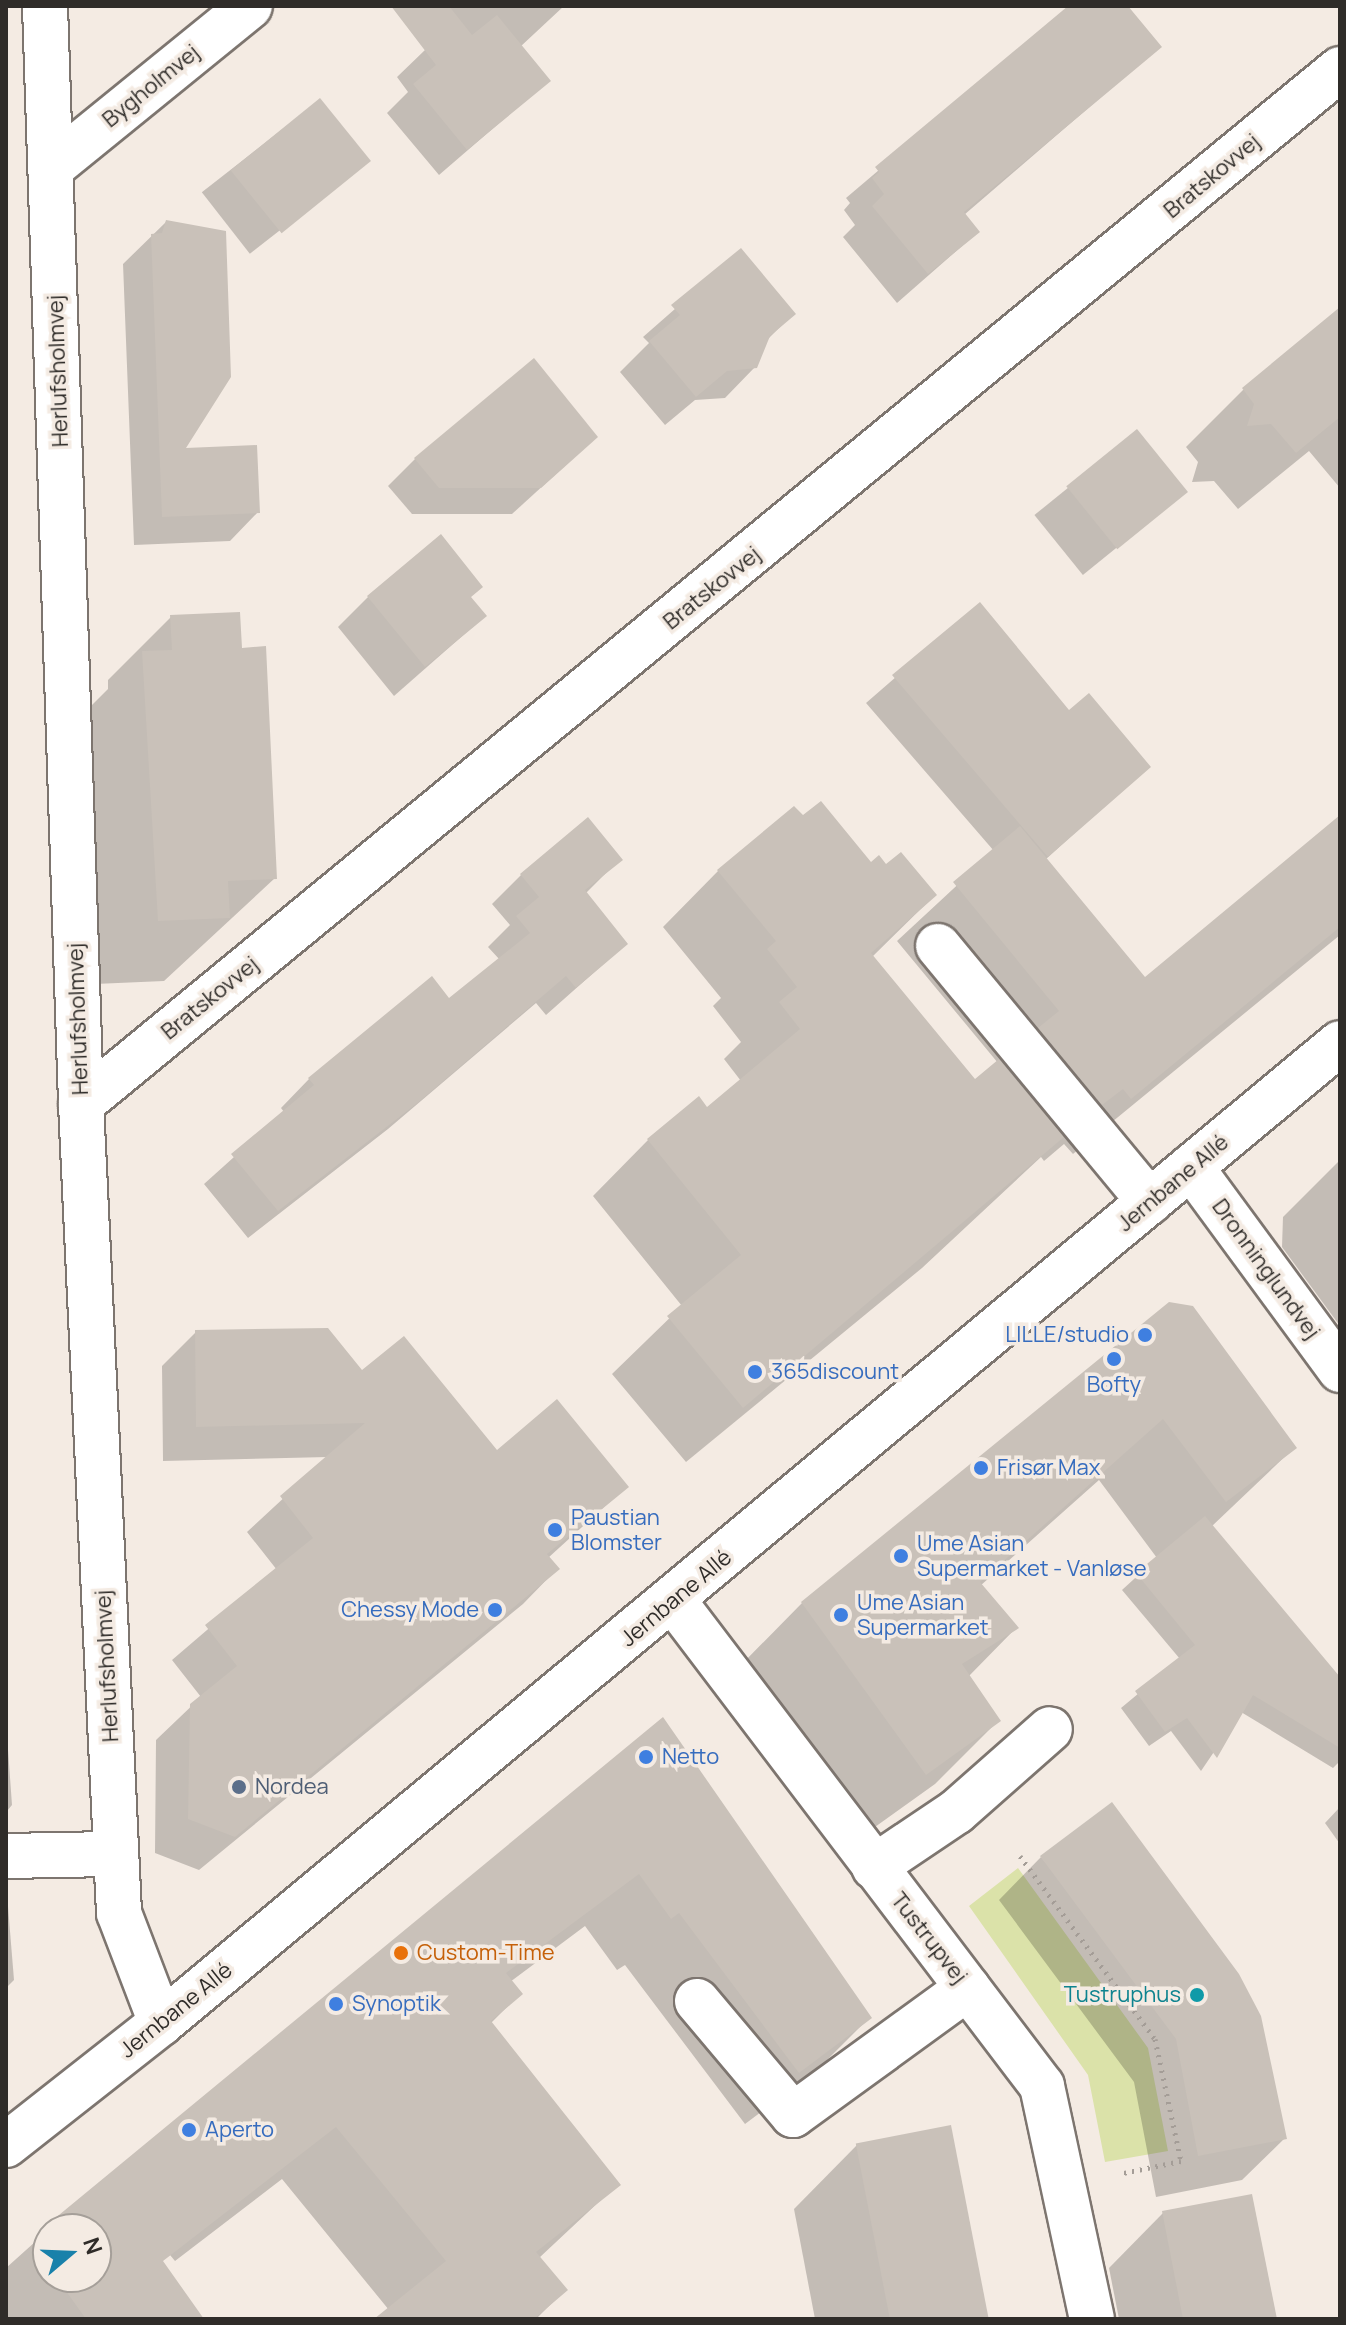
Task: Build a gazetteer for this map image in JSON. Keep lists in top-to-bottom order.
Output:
{
  "streets": {
    "street": [
      "Bygholmvej",
      "Bratskovvej",
      "Herlufsholmvej",
      "Jernbane Allé",
      "Dronninglundvej",
      "Tustrupvej"
    ]
  },
  "crossings": [
    ["Bygholmvej", "Herlufsholmvej"],
    ["Bratskovvej", "Herlufsholmvej"],
    ["Herlufsholmvej", "Jernbane Allé"],
    ["Jernbane Allé", "Dronninglundvej"],
    ["Jernbane Allé", "Tustrupvej"]
  ],
  "places": [
    "LILLE/studio",
    "Bofty",
    "365discount",
    "Frisør Max",
    "Paustian Blomster",
    "Ume Asian Supermarket - Vanløse",
    "Chessy Mode",
    "Ume Asian Supermarket",
    "Netto",
    "Nordea",
    "Custom-Time",
    "Tustruphus",
    "Synoptik",
    "Aperto"
  ],
  "north": "right"
}
